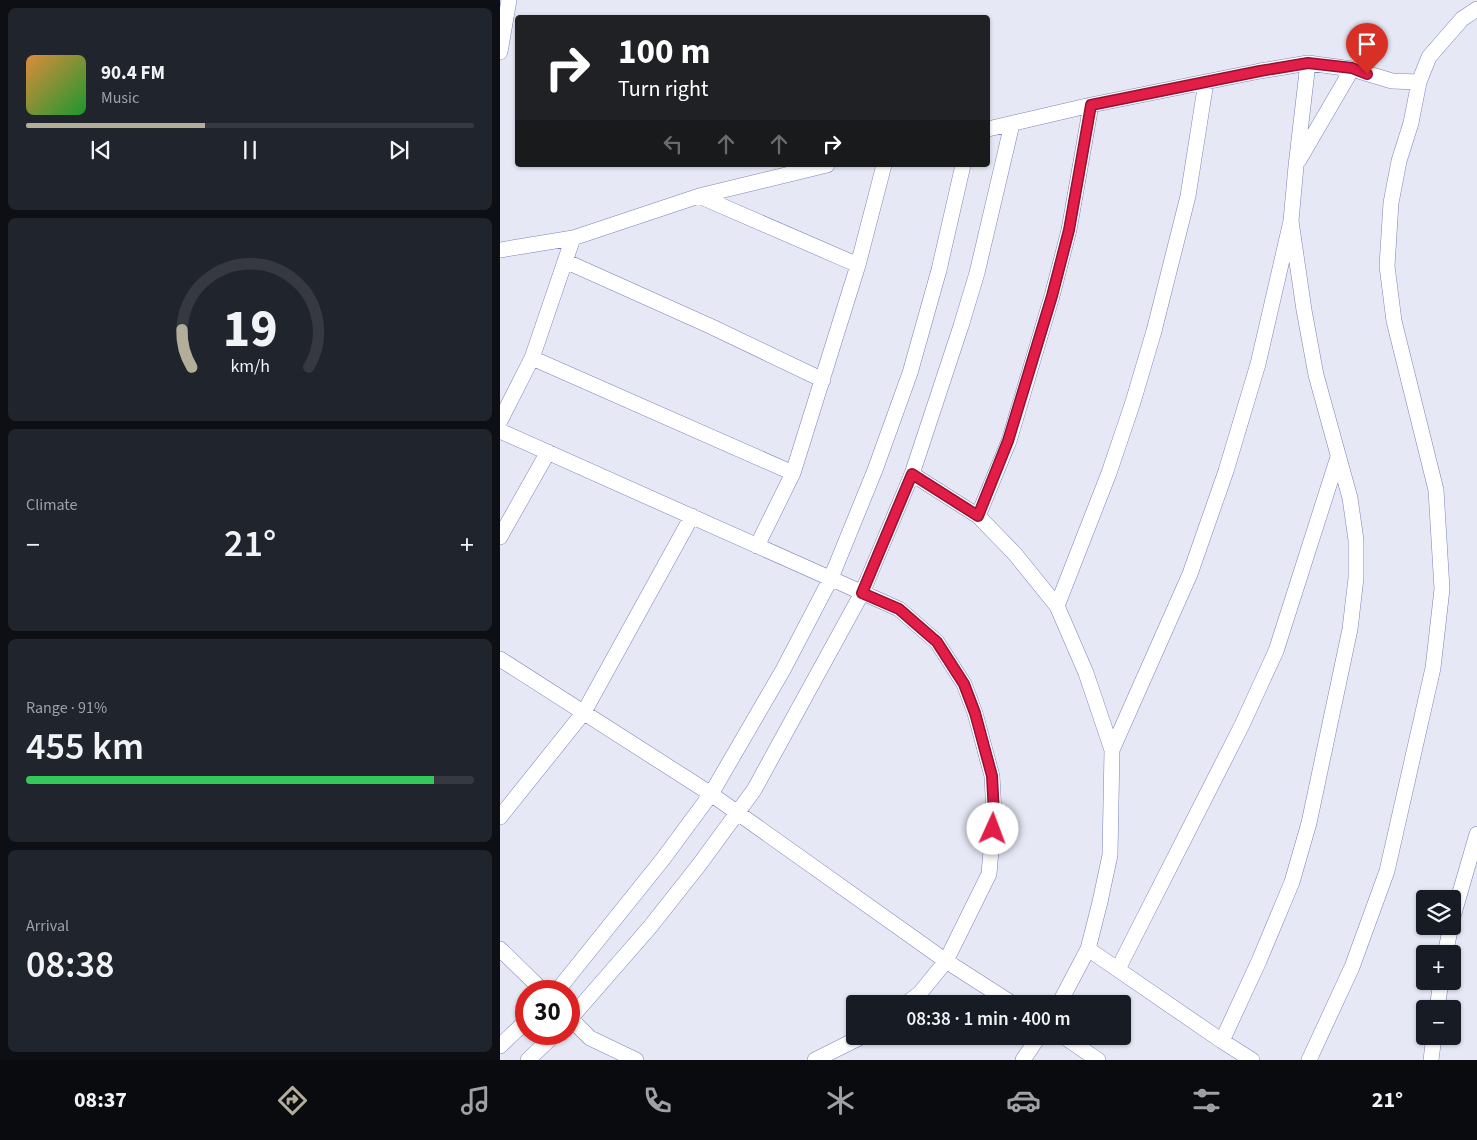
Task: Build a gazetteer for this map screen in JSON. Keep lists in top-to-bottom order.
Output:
{
  "page": {
    "turn": ["100 m", "Turn right"],
    "song": ["90.4 FM", "Music"],
    "tile": [
      "Climate",
      ["Range · 91%", "455 km"],
      ["Arrival", "08:38"]
    ],
    "heat": ["−", "21°", "+"],
    "map_buttons": ["+", "−"],
    "limit": "30",
    "trip": "08:38 · 1 min · 400 m",
    "tabs": ["08:37", "21°"],
    "gauge": ["19", "km/h"]
  }
}
